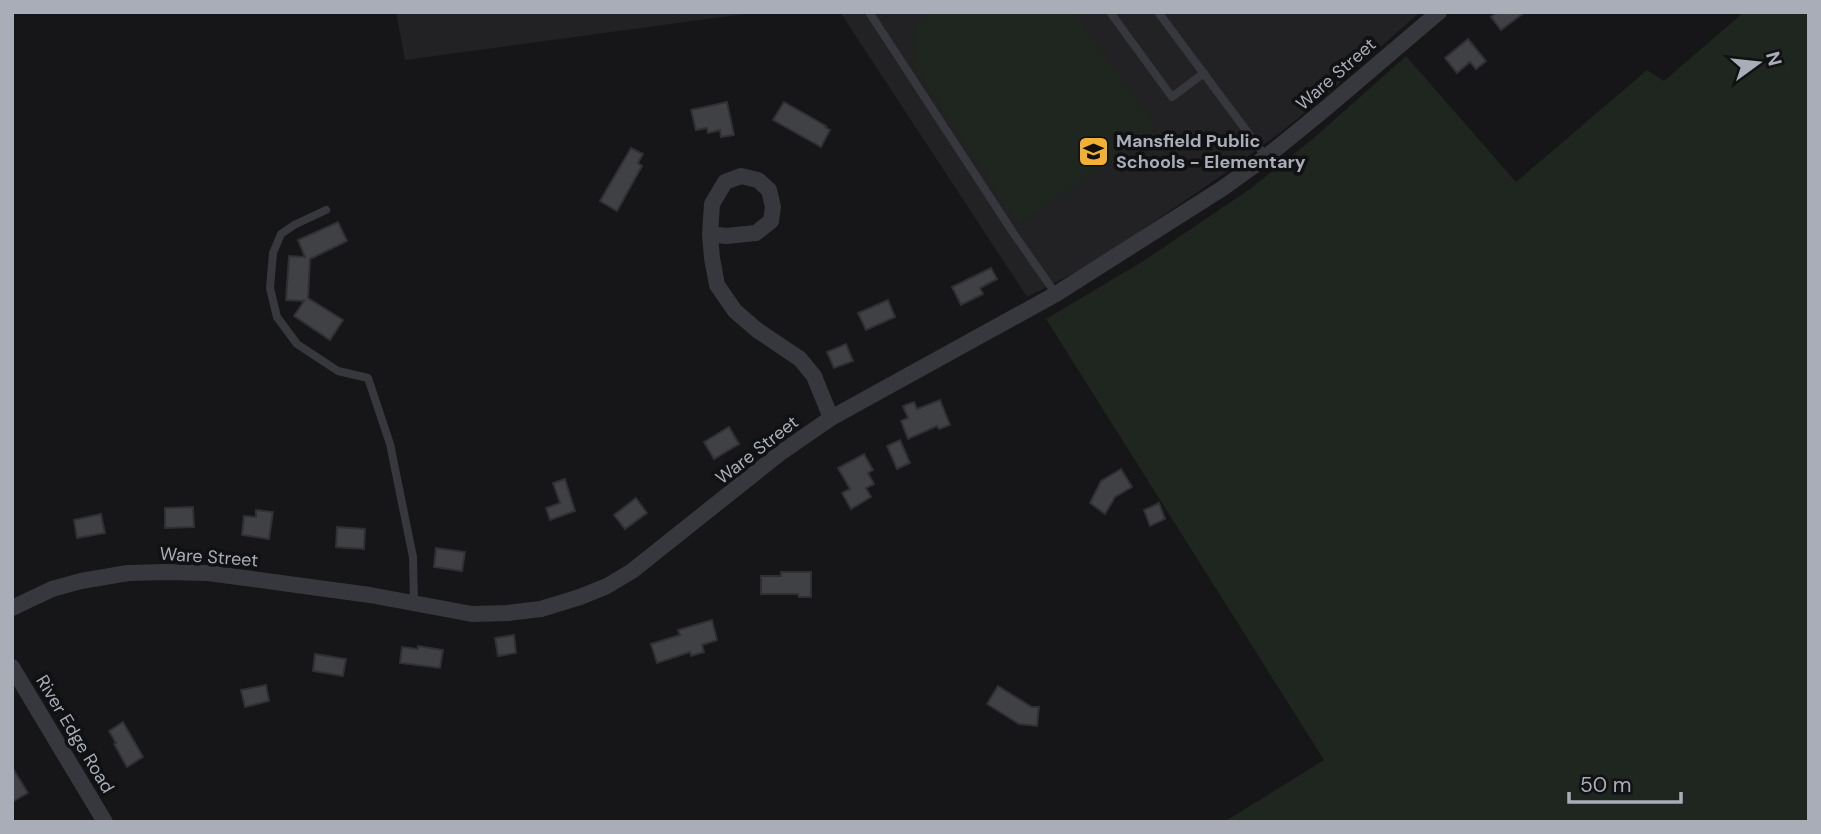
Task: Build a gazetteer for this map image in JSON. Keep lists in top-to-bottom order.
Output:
{
  "streets": {
    "street": ["Ware Street", "River Edge Road"]
  },
  "places": {
    "school or university": ["Mansfield Public Schools - Elementary"]
  },
  "scale_bar": "50 m",
  "north": "right"
}
